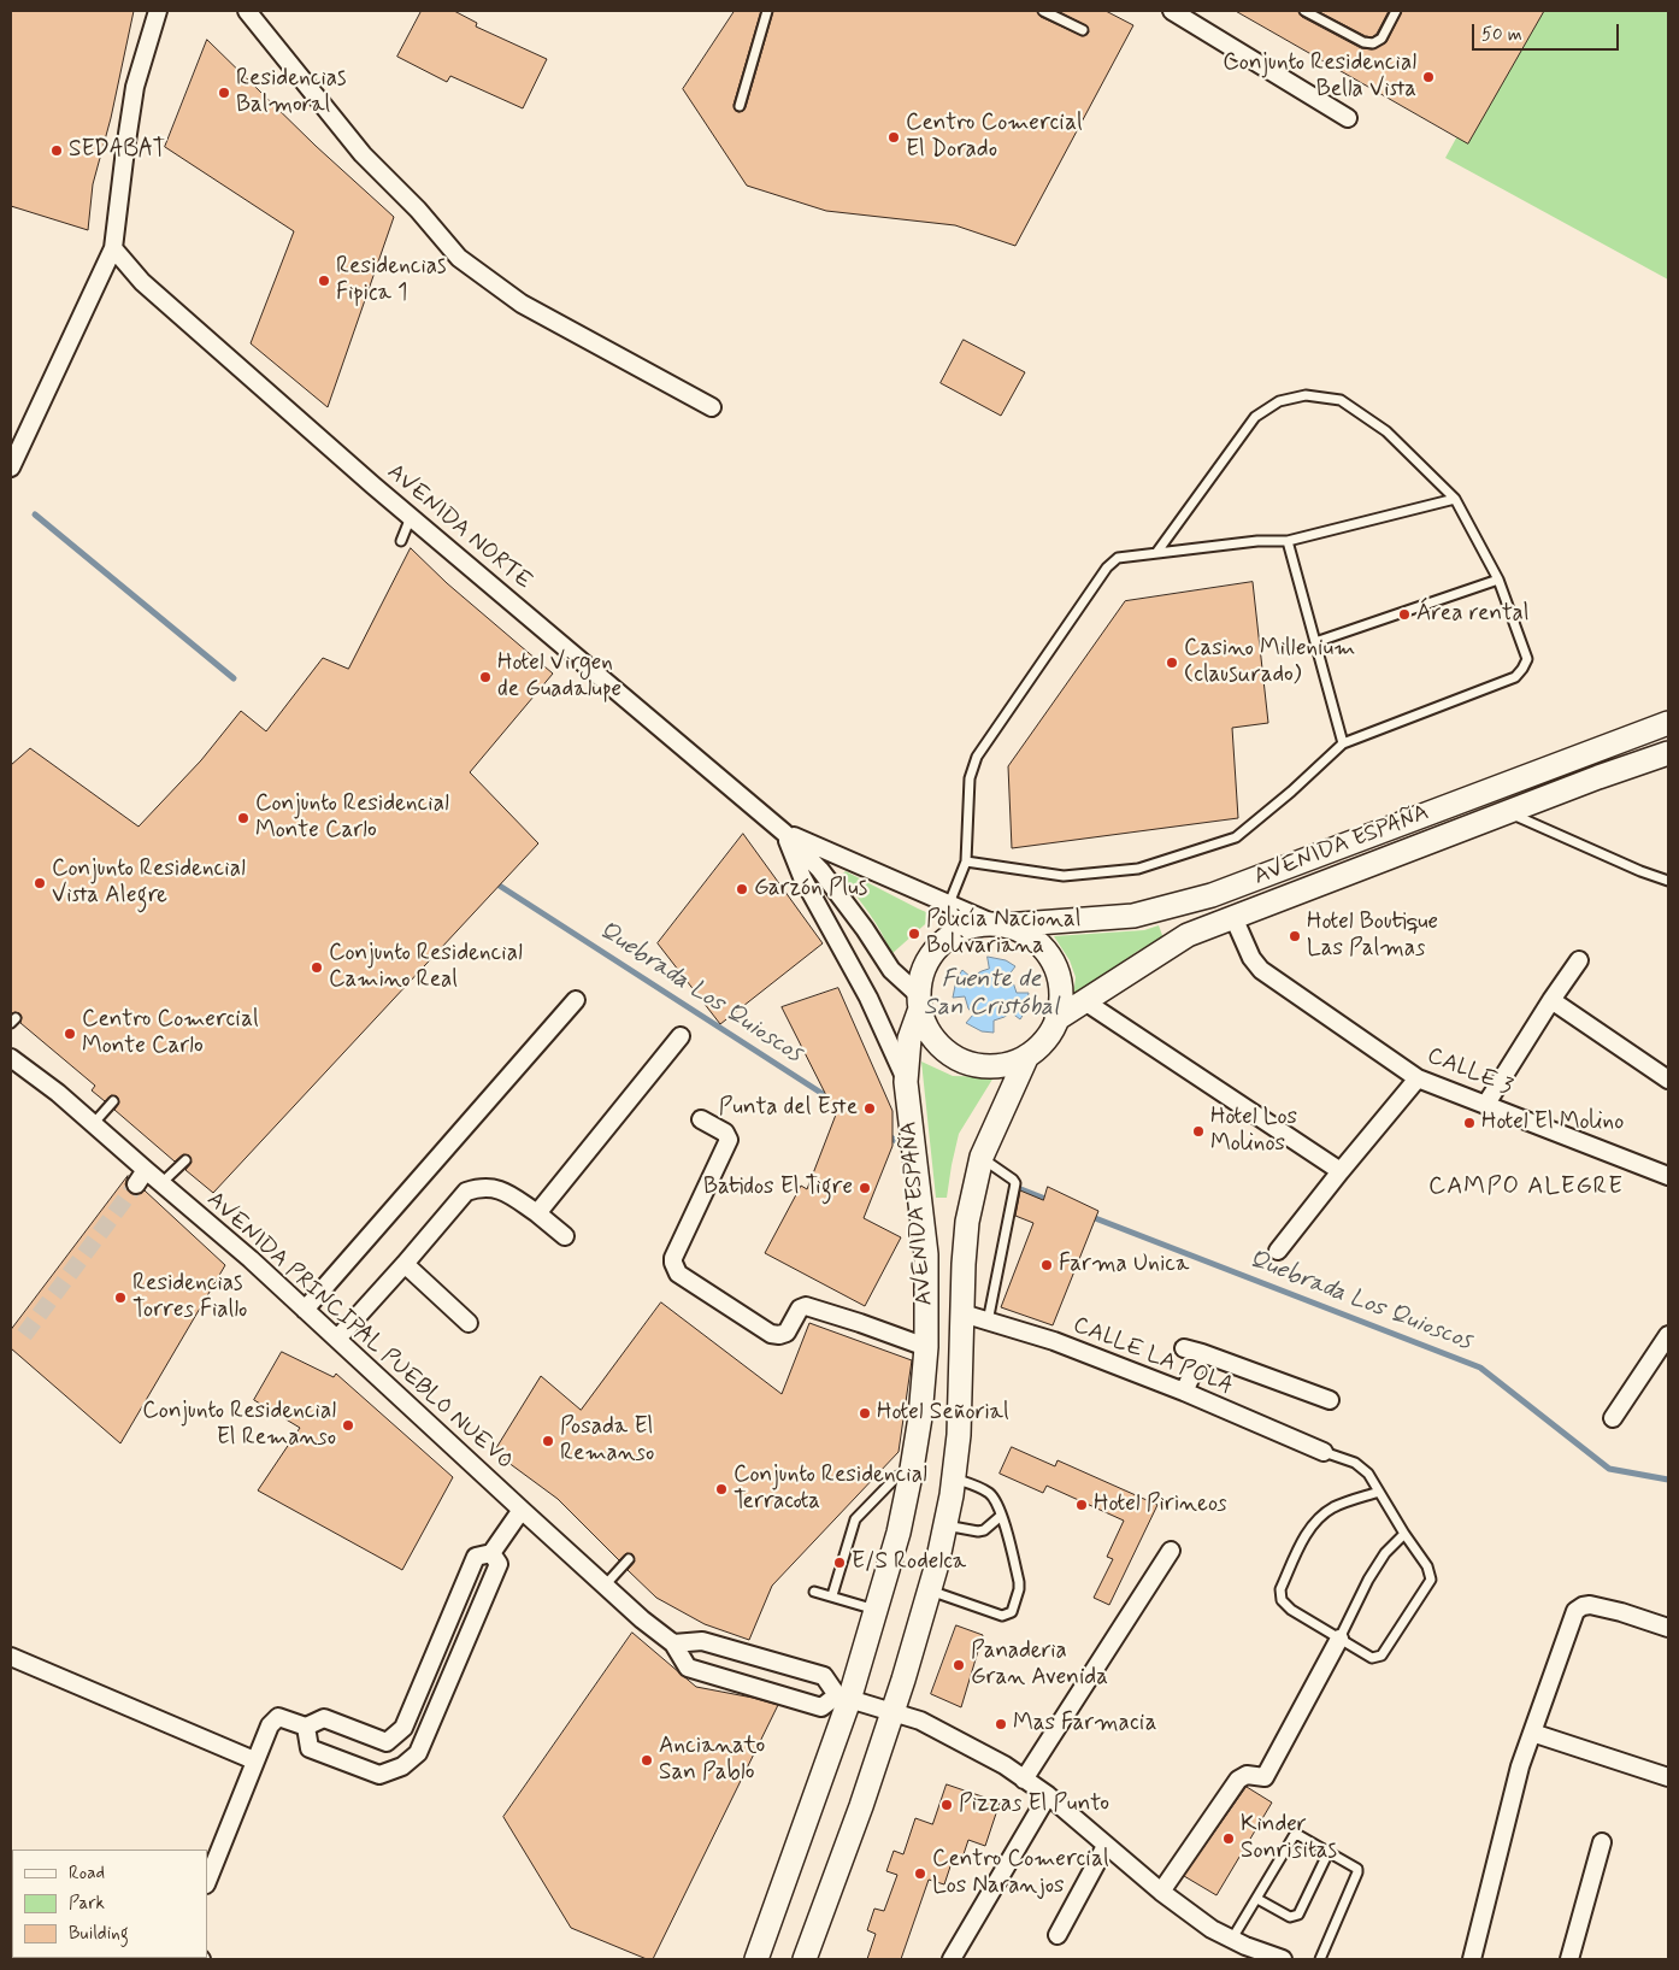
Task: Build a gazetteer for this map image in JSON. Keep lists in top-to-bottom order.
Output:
{
  "streets": {
    "main road": ["AVENIDA ESPAÑA"],
    "street": [
      "AVENIDA NORTE",
      "CALLE 3",
      "AVENIDA PRINCIPAL PUEBLO NUEVO",
      "CALLE LA POLA"
    ]
  },
  "crossings": [
    ["AVENIDA NORTE", "AVENIDA ESPAÑA"],
    ["AVENIDA ESPAÑA", "CALLE 3"],
    ["AVENIDA ESPAÑA", "AVENIDA PRINCIPAL PUEBLO NUEVO"],
    ["AVENIDA ESPAÑA", "CALLE LA POLA"]
  ],
  "districts": ["CAMPO ALEGRE"],
  "water": ["Fuente de San Cristóbal", "Quebrada Los Quioscos"],
  "places": [
    "Conjunto Residencial Bella Vista",
    "Residencias Balmoral",
    "Centro Comercial El Dorado",
    "SEDABAT",
    "Residencias Fipica 1",
    "Área rental",
    "Casino Millenium (clausurado)",
    "Hotel Virgen de Guadalupe",
    "Conjunto Residencial Monte Carlo",
    "Conjunto Residencial Vista Alegre",
    "Garzón Plus",
    "Policía Nacional Bolivariana",
    "Hotel Boutique Las Palmas",
    "Conjunto Residencial Camino Real",
    "Centro Comercial Monte Carlo",
    "Punta del Este",
    "Hotel El Molino",
    "Hotel Los Molinos",
    "Batidos El Tigre",
    "Farma Unica",
    "Residencias Torres Fiallo",
    "Hotel Señorial",
    "Conjunto Residencial El Remanso",
    "Posada El Remanso",
    "Conjunto Residencial Terracota",
    "Hotel Pirineos",
    "E/S Rodelca",
    "Panaderia Gran Avenida",
    "Mas Farmacia",
    "Ancianato San Pablo",
    "Pizzas El Punto",
    "Kinder Sonrisitas",
    "Centro Comercial Los Naranjos"
  ],
  "legend": ["Road", "Park", "Building"],
  "scale_bar": "50 m"
}
